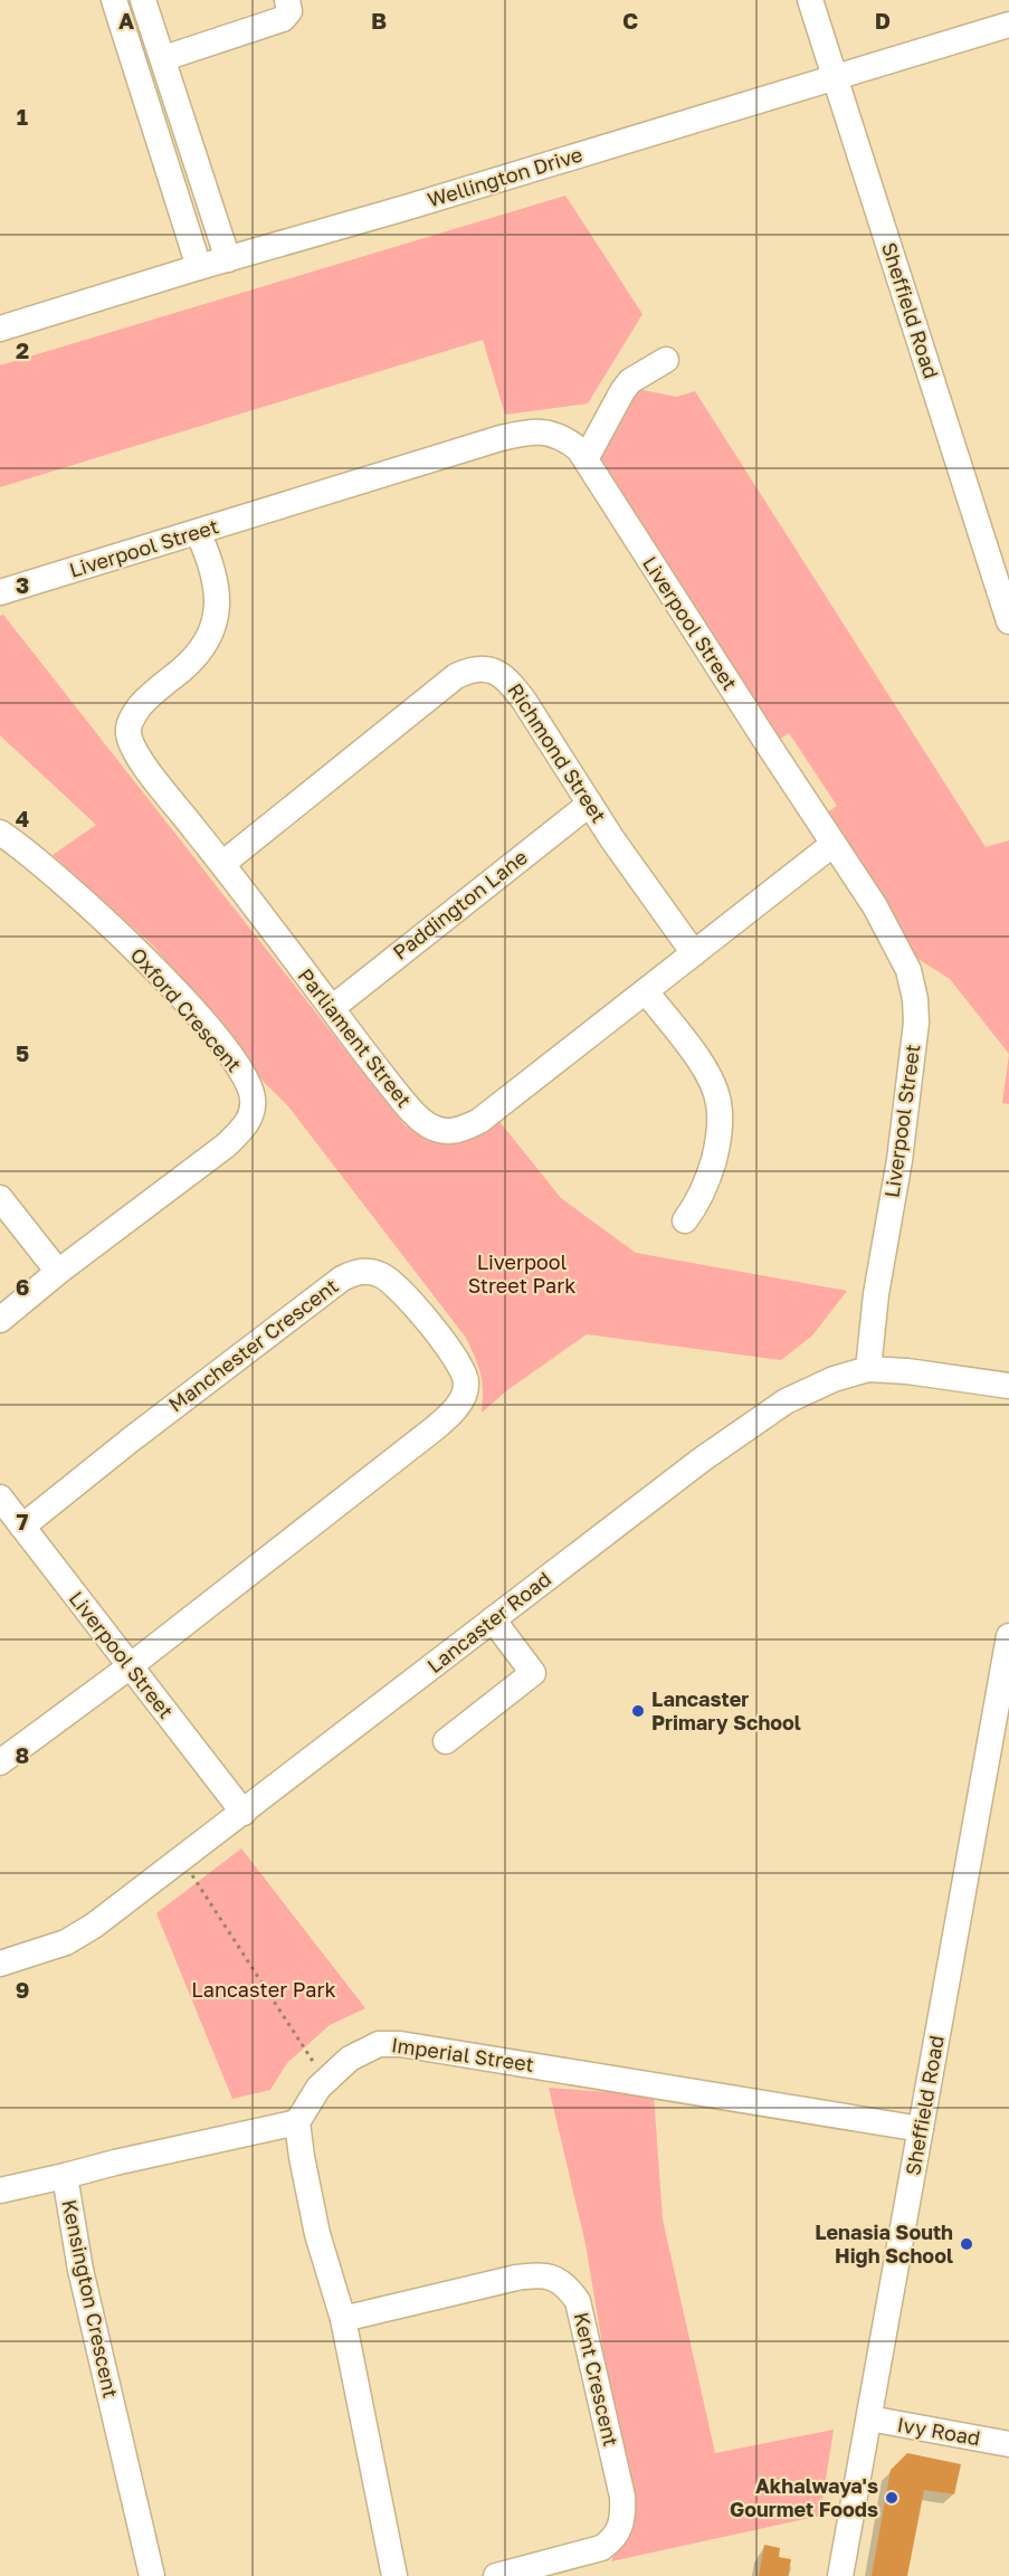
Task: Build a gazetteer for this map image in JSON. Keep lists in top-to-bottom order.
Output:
{
  "streets": {
    "street": [
      "Wellington Drive",
      "Sheffield Road",
      "Liverpool Street",
      "Richmond Street",
      "Paddington Lane",
      "Oxford Crescent",
      "Parliament Street",
      "Manchester Crescent",
      "Lancaster Road",
      "Imperial Street",
      "Kensington Crescent",
      "Kent Crescent",
      "Ivy Road"
    ]
  },
  "crossings": [
    ["Wellington Drive", "Sheffield Road"],
    ["Sheffield Road", "Imperial Street"],
    ["Sheffield Road", "Ivy Road"],
    ["Liverpool Street", "Parliament Street"],
    ["Liverpool Street", "Manchester Crescent"],
    ["Liverpool Street", "Lancaster Road"],
    ["Richmond Street", "Paddington Lane"],
    ["Richmond Street", "Parliament Street"],
    ["Paddington Lane", "Parliament Street"],
    ["Imperial Street", "Kensington Crescent"]
  ],
  "parks": ["Liverpool Street Park", "Lancaster Park"],
  "places": ["Lancaster Primary School", "Lenasia South High School", "Akhalwaya's Gourmet Foods"],
  "grid": {
    "columns": [
      "A",
      "B",
      "C",
      "D"
    ],
    "rows": [
      "1",
      "2",
      "3",
      "4",
      "5",
      "6",
      "7",
      "8",
      "9"
    ]
  }
}
